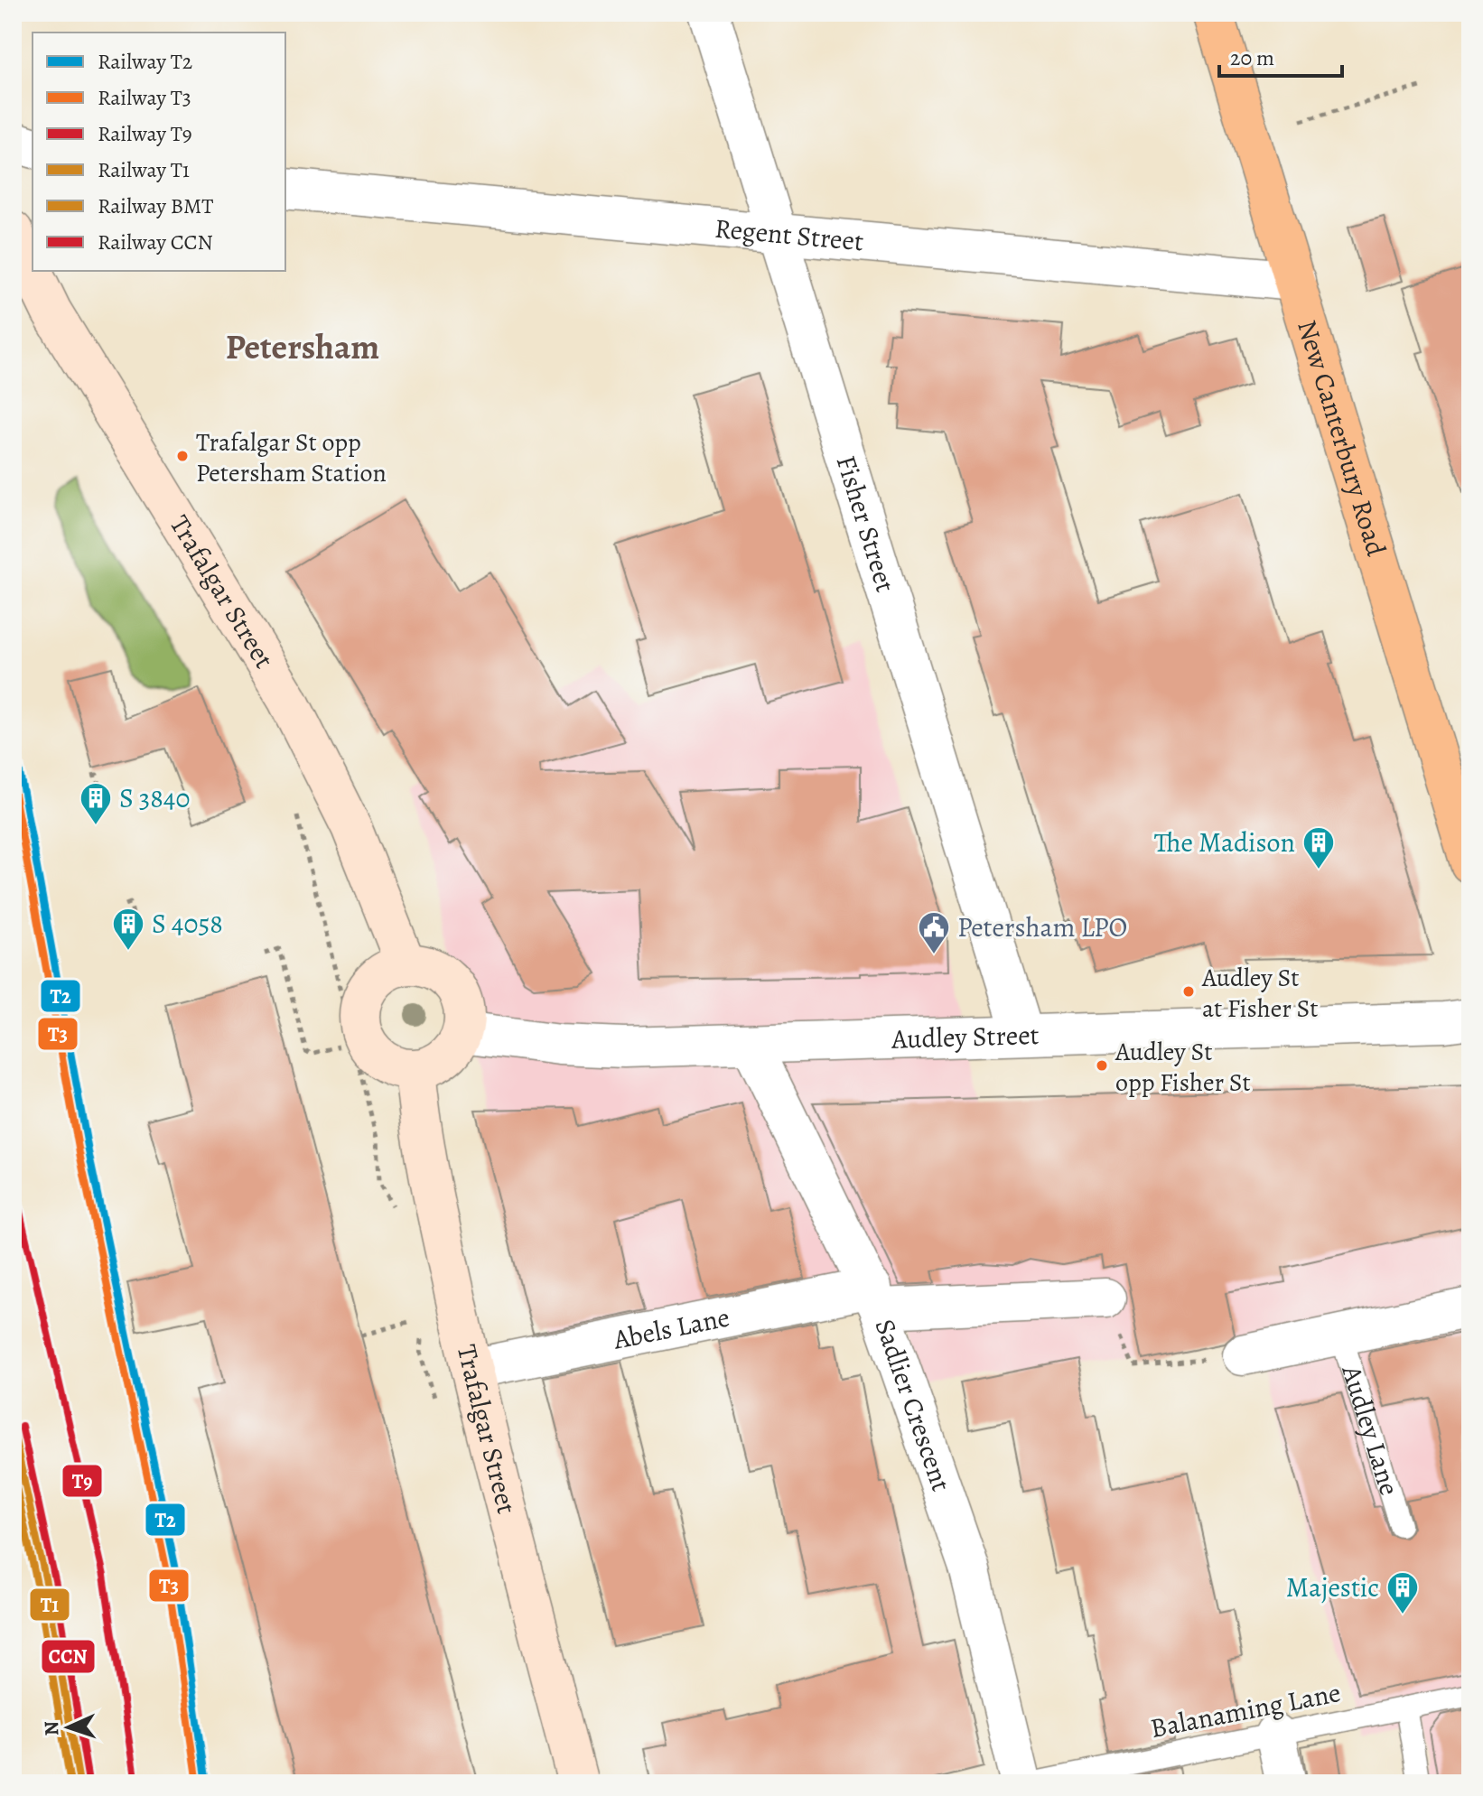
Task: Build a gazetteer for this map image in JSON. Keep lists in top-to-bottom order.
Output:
{
  "streets": {
    "highway": ["New Canterbury Road"],
    "street": [
      "Regent Street",
      "Fisher Street",
      "Trafalgar Street",
      "Audley Street",
      "Abels Lane",
      "Sadlier Crescent",
      "Audley Lane"
    ],
    "lane": ["Balanaming Lane"]
  },
  "crossings": [
    ["Regent Street", "New Canterbury Road"],
    ["Regent Street", "Fisher Street"],
    ["Fisher Street", "Audley Street"],
    ["Trafalgar Street", "Audley Street"],
    ["Trafalgar Street", "Abels Lane"],
    ["Audley Street", "Sadlier Crescent"],
    ["Abels Lane", "Sadlier Crescent"]
  ],
  "districts": ["Petersham"],
  "places": {
    "other": ["Trafalgar St opp Petersham Station", "Audley St at Fisher St", "Audley St opp Fisher St"],
    "building": [
      "S 3840",
      "The Madison",
      "S 4058",
      "Majestic"
    ],
    "public building": ["Petersham LPO"]
  },
  "lines": [
    "rail line T2",
    "rail line T3",
    "rail line T9",
    "rail line CCN",
    "rail line T1",
    "rail line BMT"
  ],
  "legend": [
    "Railway T2",
    "Railway T3",
    "Railway T9",
    "Railway T1",
    "Railway BMT",
    "Railway CCN"
  ],
  "scale_bar": "20 m",
  "north": "left"
}
